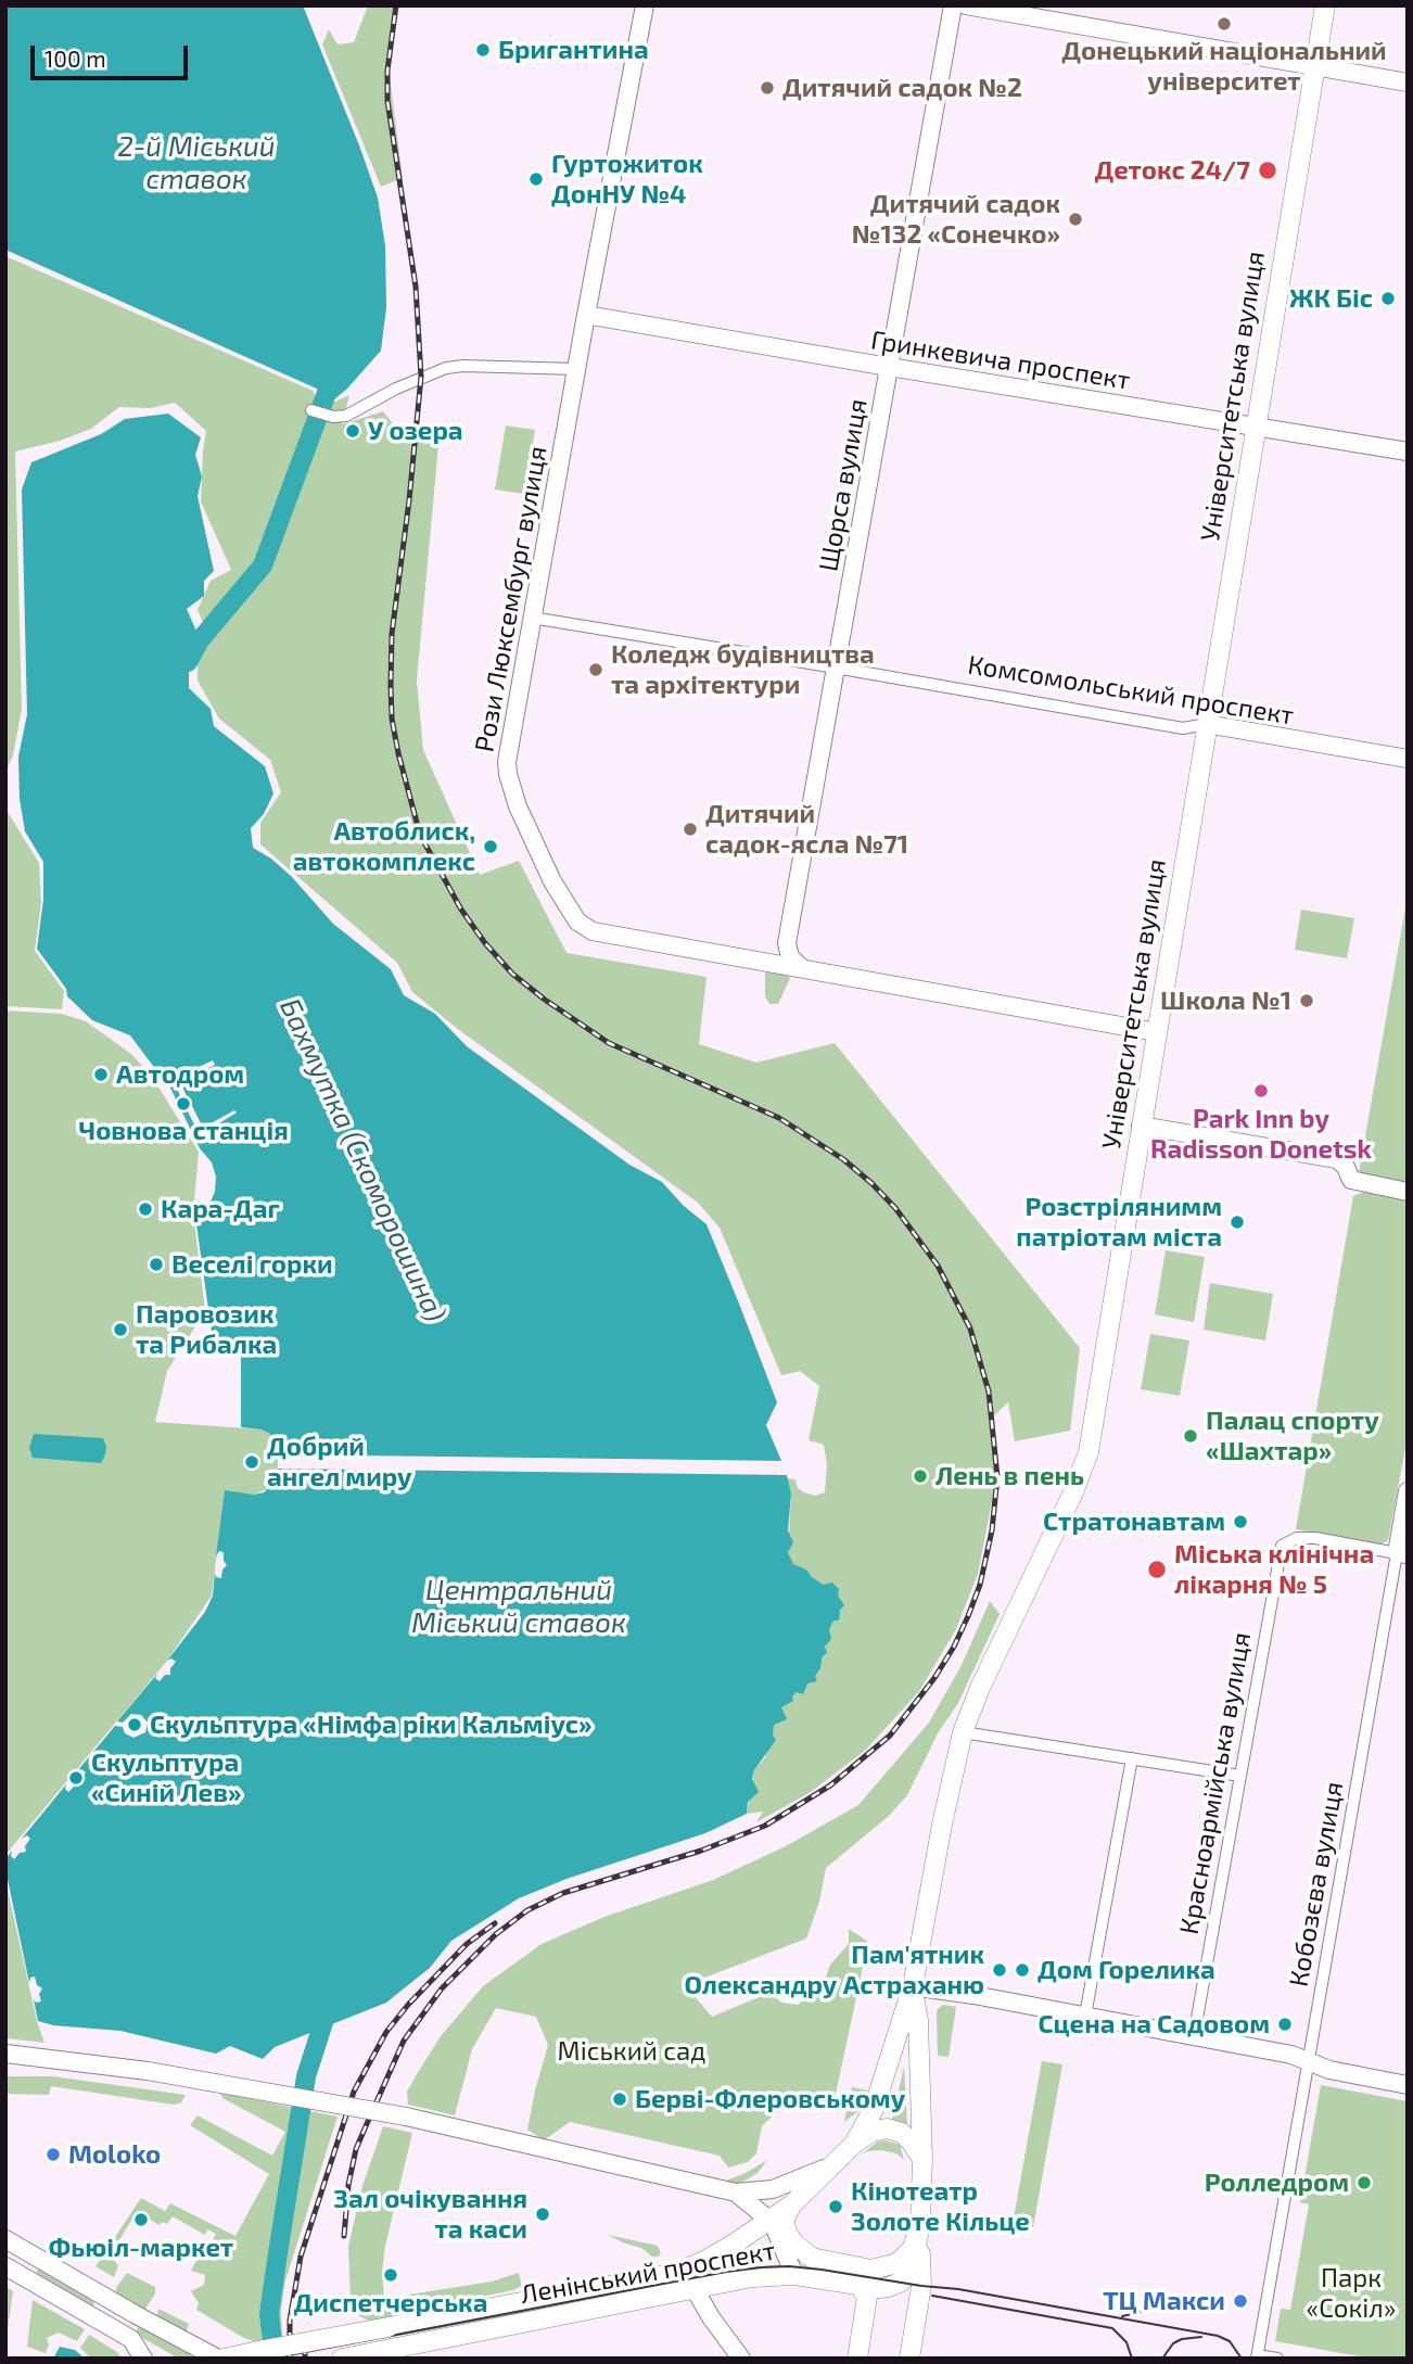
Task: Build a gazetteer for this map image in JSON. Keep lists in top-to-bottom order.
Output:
{
  "streets": {
    "main road": ["Університетська вулиця", "Ленінський проспект"],
    "street": [
      "Гринкевича проспект",
      "Щорса вулиця",
      "Рози Люксембург вулиця",
      "Комсомольський проспект",
      "Красноармійська вулиця",
      "Кобозєва вулиця"
    ]
  },
  "crossings": [
    ["Гринкевича проспект", "Університетська вулиця"],
    ["Гринкевича проспект", "Щорса вулиця"],
    ["Гринкевича проспект", "Рози Люксембург вулиця"],
    ["Університетська вулиця", "Рози Люксембург вулиця"],
    ["Університетська вулиця", "Комсомольський проспект"],
    ["Університетська вулиця", "Ленінський проспект"],
    ["Щорса вулиця", "Комсомольський проспект"],
    ["Рози Люксембург вулиця", "Комсомольський проспект"],
    ["Красноармійська вулиця", "Кобозєва вулиця"]
  ],
  "water": ["2-й Міський ставок", "Бахмутка (Скоморошина)", "Центральний Міський ставок"],
  "parks": ["Міський сад", "Парк «Сокіл»"],
  "places": [
    "Донецький національний університет",
    "Бригантина",
    "Дитячий садок №2",
    "Детокс 24/7",
    "Гуртожиток ДонНУ №4",
    "Дитячий садок №132 «Сонечко»",
    "ЖК Біс",
    "У озера",
    "Коледж будівництва та архітектури",
    "Дитячий садок-ясла №71",
    "Автоблиск, автокомплекс",
    "Школа №1",
    "Автодром",
    "Park Inn by Radisson Donetsk",
    "Човнова станція",
    "Кара-Даг",
    "Розстрілянимм патріотам міста",
    "Веселі горки",
    "Паровозик та Рибалка",
    "Палац спорту «Шахтар»",
    "Добрий ангел миру",
    "Лень в пень",
    "Стратонавтам",
    "Міська клінічна лікарня № 5",
    "Скульптура «Німфа ріки Кальміус»",
    "Скульптура «Синій Лев»",
    "Пам'ятник Олександру Астраханю",
    "Дом Горелика",
    "Сцена на Садовом",
    "Берві-Флеровському",
    "Moloko",
    "Ролледром",
    "Кінотеатр Золоте Кільце",
    "Зал очікування та каси",
    "Фьюіл-маркет",
    "Диспетчерська",
    "ТЦ Макси"
  ],
  "scale_bar": "100 m"
}
